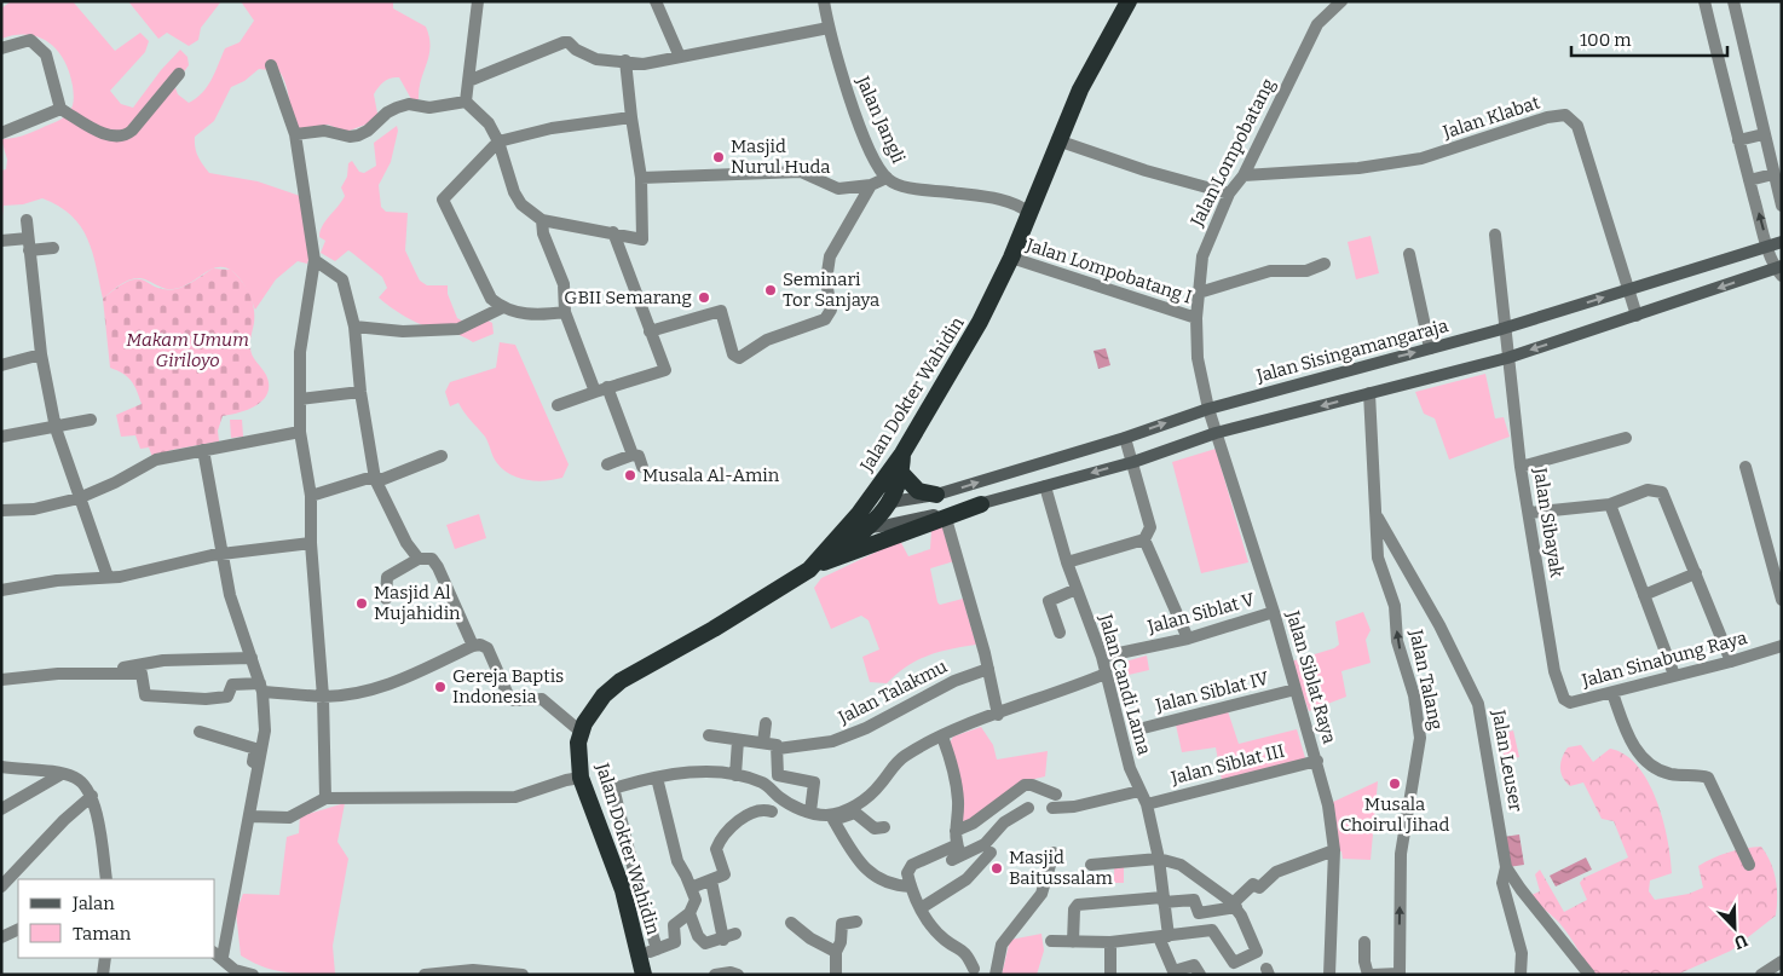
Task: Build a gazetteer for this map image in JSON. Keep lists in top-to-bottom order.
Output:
{
  "streets": {
    "highway": ["Jalan Dokter Wahidin"],
    "main road": ["Jalan Sisingamangaraja"],
    "street": [
      "Jalan Klabat",
      "Jalan Jangli",
      "Jalan Lompobatang",
      "Jalan Lompobatang I",
      "Jalan Sibayak",
      "Jalan Siblat V",
      "Jalan Sinabung Raya",
      "Jalan Siblat Raya",
      "Jalan Talang",
      "Jalan Candi Lama",
      "Jalan Talakmu",
      "Jalan Siblat IV",
      "Jalan Leuser",
      "Jalan Siblat III"
    ]
  },
  "crossings": [
    ["Jalan Klabat", "Jalan Lompobatang"],
    ["Jalan Klabat", "Jalan Sisingamangaraja"],
    ["Jalan Jangli", "Jalan Dokter Wahidin"],
    ["Jalan Lompobatang", "Jalan Lompobatang I"],
    ["Jalan Lompobatang", "Jalan Sisingamangaraja"],
    ["Jalan Lompobatang I", "Jalan Dokter Wahidin"],
    ["Jalan Sibayak", "Jalan Sinabung Raya"],
    ["Jalan Siblat V", "Jalan Siblat Raya"],
    ["Jalan Siblat V", "Jalan Candi Lama"],
    ["Jalan Siblat Raya", "Jalan Siblat IV"],
    ["Jalan Siblat Raya", "Jalan Siblat III"],
    ["Jalan Talang", "Jalan Leuser"],
    ["Jalan Candi Lama", "Jalan Siblat III"]
  ],
  "one_way": ["Jalan Talang"],
  "parks": ["Makam Umum Giriloyo"],
  "places": [
    "Masjid Nurul Huda",
    "Seminari Tor Sanjaya",
    "GBII Semarang",
    "Musala Al-Amin",
    "Masjid Al Mujahidin",
    "Gereja Baptis Indonesia",
    "Musala Choirul Jihad",
    "Masjid Baitussalam"
  ],
  "legend": ["Jalan", "Taman"],
  "scale_bar": "100 m",
  "north": "bottom right"
}
